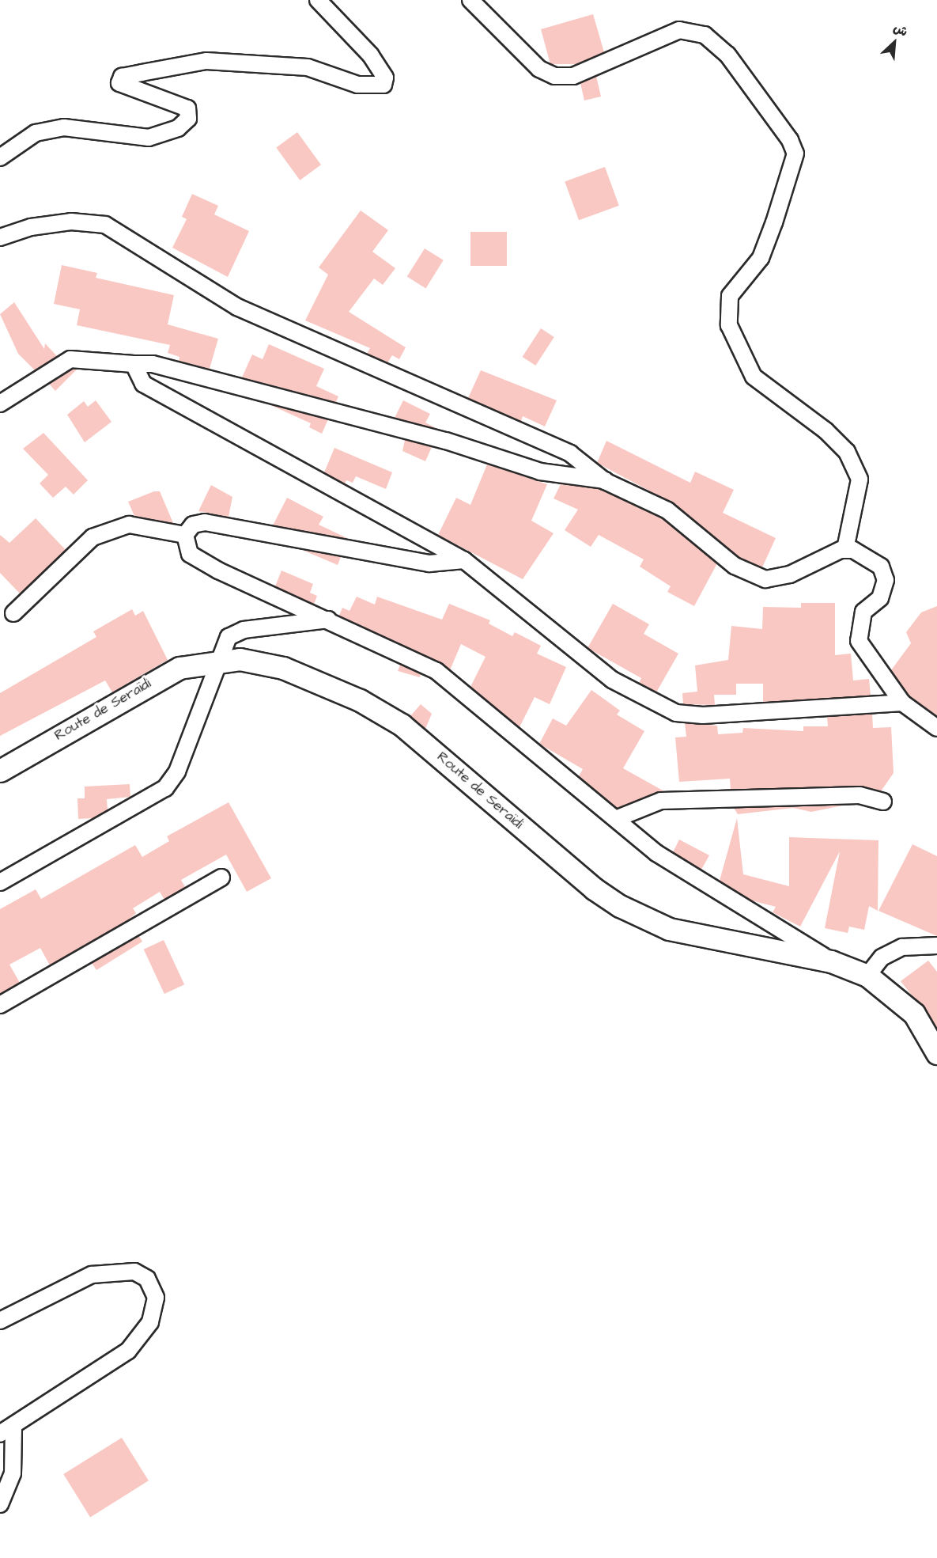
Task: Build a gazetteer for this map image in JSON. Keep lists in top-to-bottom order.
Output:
{
  "streets": {
    "street": ["Route de Seraïdi"]
  },
  "north": "top right"
}
